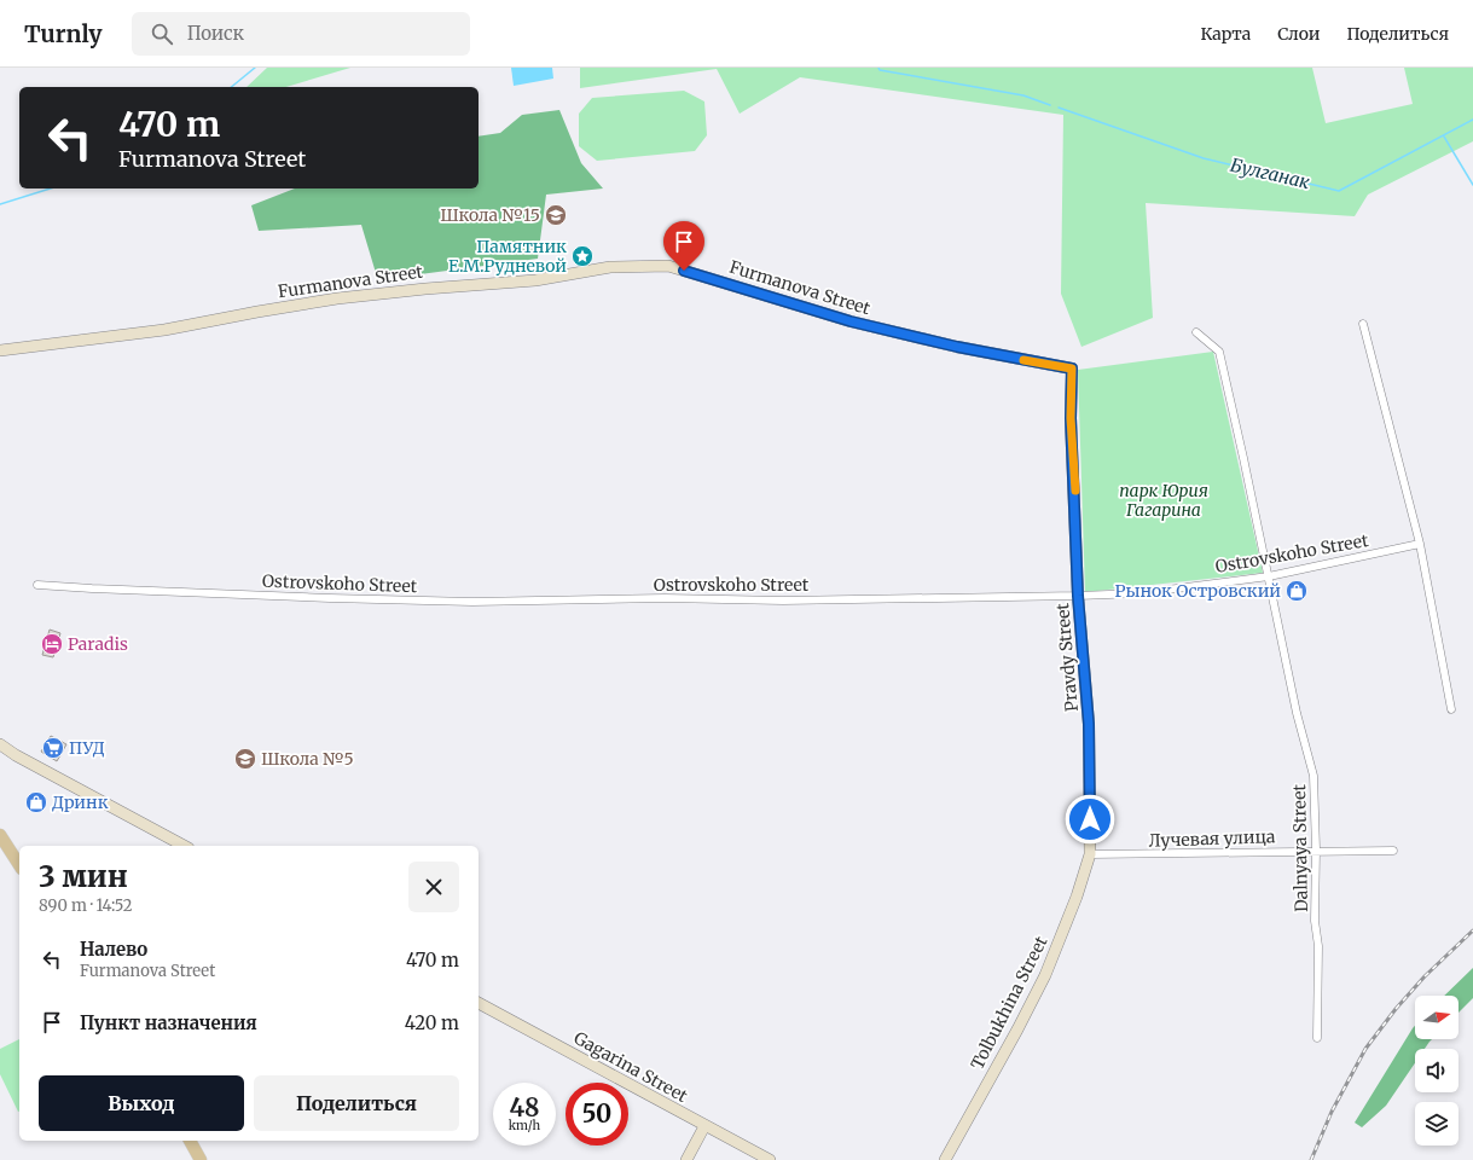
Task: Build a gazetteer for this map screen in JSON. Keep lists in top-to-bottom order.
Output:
{
  "streets": {
    "main road": [
      "Furmanova Street",
      "Pravdy Street",
      "Tolbukhina Street",
      "Gagarina Street"
    ],
    "street": ["Ostrovskoho Street", "Лучевая улица", "Dalnyaya Street"]
  },
  "crossings": [
    ["Furmanova Street", "Pravdy Street"],
    ["Ostrovskoho Street", "Pravdy Street"],
    ["Ostrovskoho Street", "Dalnyaya Street"],
    ["Pravdy Street", "Лучевая улица"],
    ["Pravdy Street", "Tolbukhina Street"],
    ["Лучевая улица", "Dalnyaya Street"],
    ["Лучевая улица", "Tolbukhina Street"]
  ],
  "water": ["Булганак"],
  "parks": ["парк Юрия Гагарина"],
  "places": {
    "school or university": ["Школа №15", "Школа №5"],
    "place": ["Памятник Е.М.Рудневой"],
    "shop": ["Рынок Островский", "Дринк"],
    "hotel": ["Paradis"],
    "supermarket": ["ПУД"]
  },
  "north": "right",
  "page": {
    "header": "Turnly",
    "search": "Поиск",
    "nav": ["Карта", "Слои", "Поделиться"],
    "turn": ["470 m", "Furmanova Street"],
    "heading": ["3 мин", "890 m · 14:52"],
    "list": [
      {
        "name": "Налево",
        "note": "Furmanova Street",
        "value": "470 m"
      },
      {
        "name": "Пункт назначения",
        "value": "420 m"
      }
    ],
    "buttons": ["Выход", "Поделиться"],
    "speed": "48 km/h",
    "limit": "50"
  }
}
